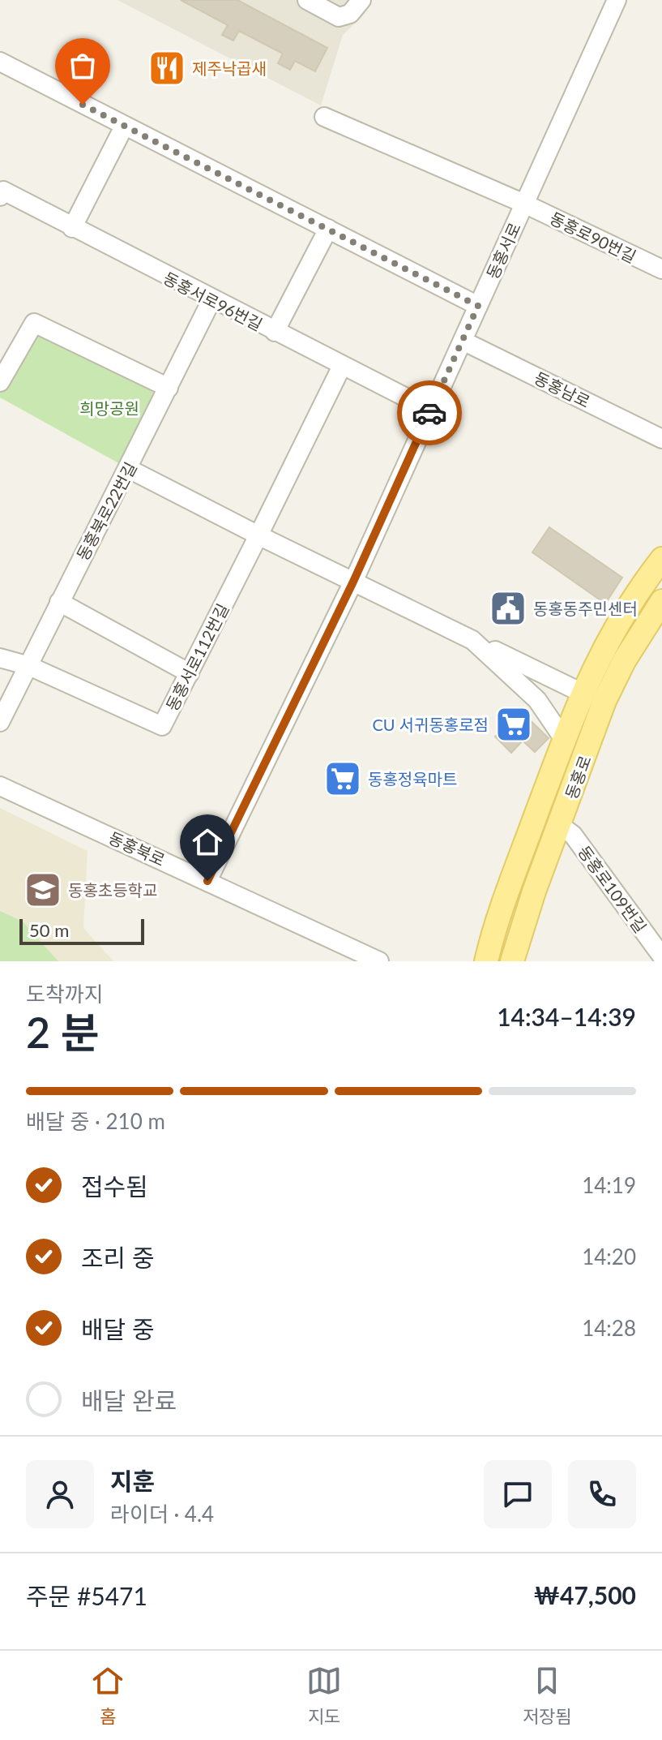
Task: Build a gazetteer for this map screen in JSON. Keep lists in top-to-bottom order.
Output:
{
  "streets": {
    "main road": ["동홍로"],
    "street": [
      "동홍로90번길",
      "동홍서로",
      "동홍서로96번길",
      "동홍남로",
      "동홍북로22번길",
      "동홍서로112번길",
      "동홍북로",
      "동홍로109번길"
    ]
  },
  "crossings": [
    ["동홍로90번길", "동홍서로"],
    ["동홍서로", "동홍서로96번길"],
    ["동홍서로", "동홍남로"],
    ["동홍서로", "동홍로"],
    ["동홍서로", "동홍북로"],
    ["동홍서로96번길", "동홍북로22번길"],
    ["동홍북로22번길", "동홍서로112번길"],
    ["동홍로", "동홍로109번길"]
  ],
  "parks": ["희망공원"],
  "places": {
    "restaurant": ["제주낙곱새"],
    "public building": ["동홍동주민센터"],
    "supermarket": ["CU 서귀동홍로점", "동홍정육마트"],
    "school or university": ["동홍초등학교"]
  },
  "scale_bar": "50 m",
  "page": {
    "scale": "50 m",
    "heading": ["2 분", "도착까지", "14:34–14:39"],
    "panel": [
      "지훈",
      "라이더 · 4.4",
      "주문 #5471",
      "₩47,500"
    ],
    "bar": "배달 중 · 210 m",
    "list": [
      ["접수됨", "14:19"],
      ["조리 중", "14:20"],
      ["배달 중", "14:28"],
      "배달 완료"
    ],
    "tabs": ["홈", "지도", "저장됨"]
  }
}
